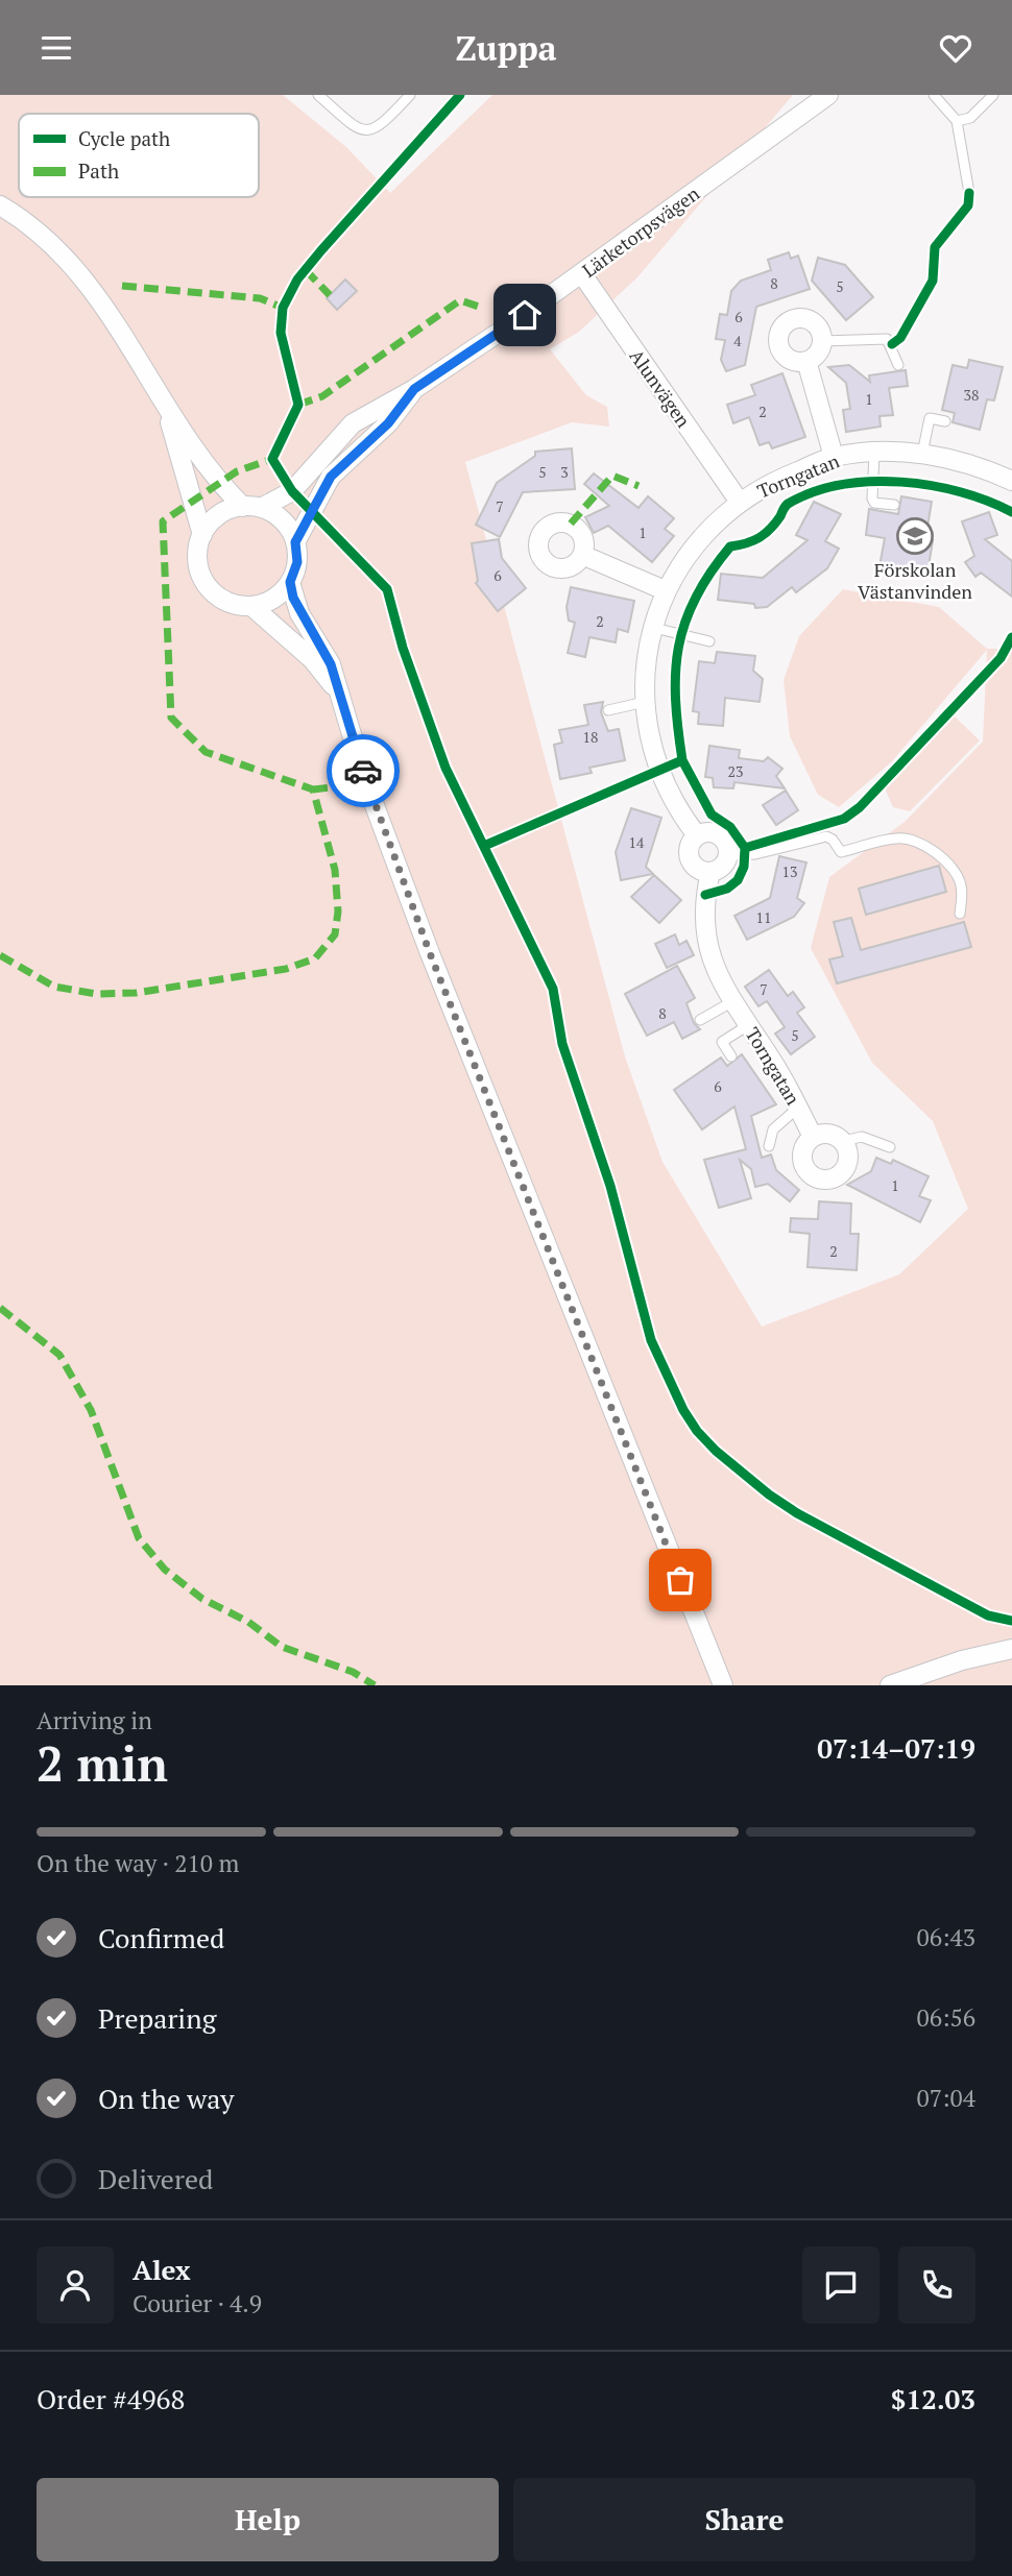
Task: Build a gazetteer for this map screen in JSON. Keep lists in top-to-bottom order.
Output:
{
  "streets": {
    "street": ["Lärketorpsvägen", "Alunvägen", "Torngatan"]
  },
  "crossings": [
    ["Lärketorpsvägen", "Alunvägen"],
    ["Alunvägen", "Torngatan"]
  ],
  "places": {
    "school or university": ["Förskolan Västanvinden"]
  },
  "house_numbers": [
    "8",
    "5",
    "6",
    "4",
    "38",
    "1",
    "2",
    "5",
    "3",
    "7",
    "1",
    "6",
    "2",
    "18",
    "23",
    "14",
    "13",
    "11",
    "7",
    "8",
    "5",
    "6",
    "1",
    "2"
  ],
  "legend": ["Cycle path", "Path"],
  "page": {
    "header": "Zuppa",
    "heading": ["2 min", "Arriving in", "07:14–07:19"],
    "panel": [
      "Alex",
      "Courier · 4.9",
      "Order #4968",
      "$12.03"
    ],
    "bar": "On the way · 210 m",
    "list": [
      ["Confirmed", "06:43"],
      ["Preparing", "06:56"],
      ["On the way", "07:04"],
      "Delivered"
    ],
    "buttons": ["Help", "Share"]
  }
}
